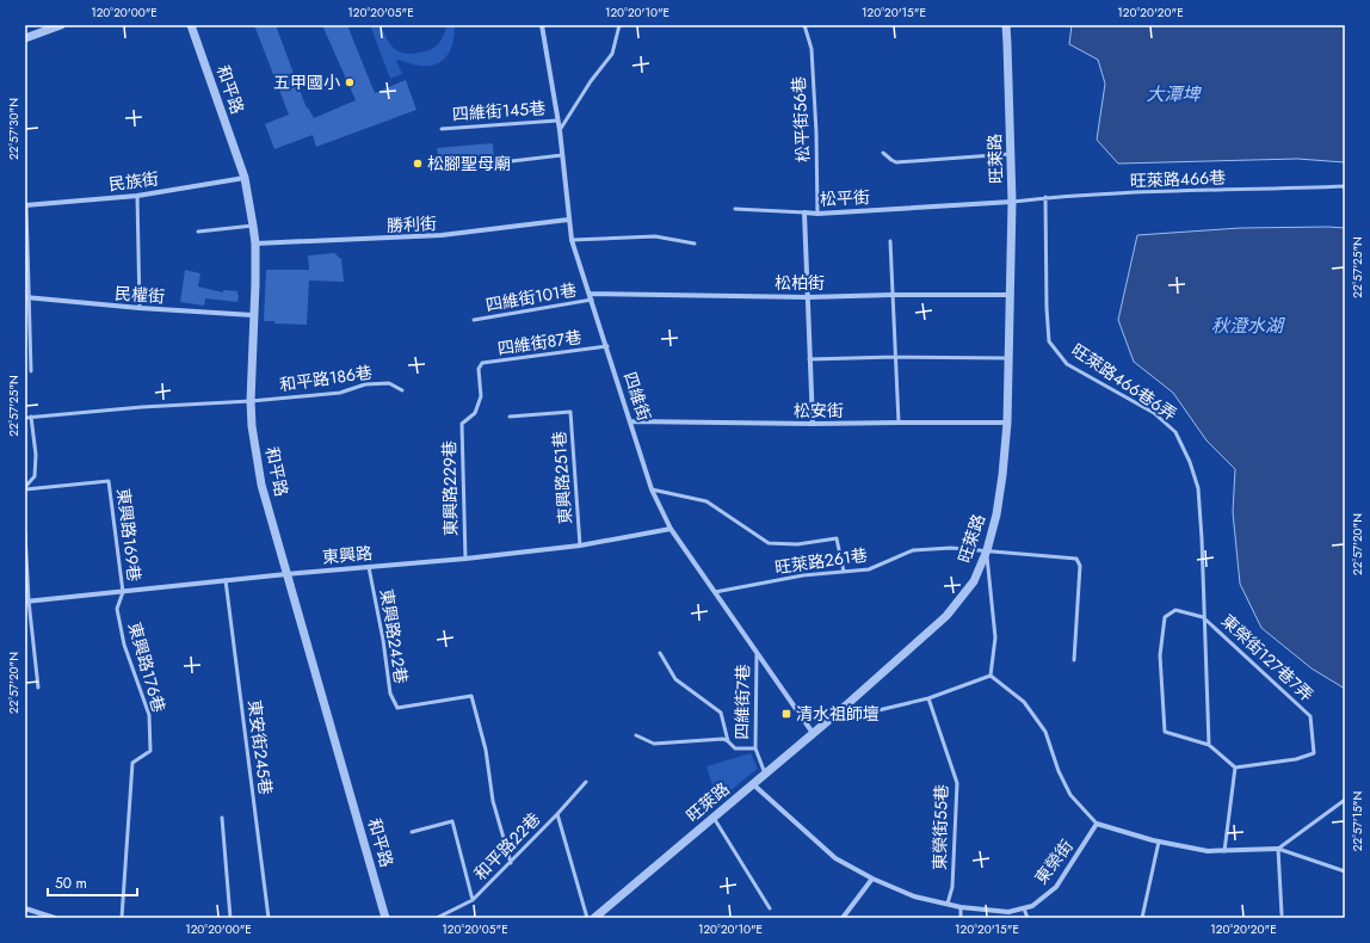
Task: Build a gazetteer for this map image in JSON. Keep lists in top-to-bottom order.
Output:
{
  "streets": {
    "street": [
      "和平路",
      "旺萊路",
      "民族街",
      "松平街",
      "勝利街",
      "松柏街",
      "民權街",
      "四維街",
      "松安街",
      "東興路",
      "東榮街"
    ],
    "lane": [
      "四維街145巷",
      "松平街56巷",
      "旺萊路466巷",
      "四維街101巷",
      "四維街87巷",
      "和平路186巷",
      "旺萊路466巷6弄",
      "東興路251巷",
      "東興路229巷",
      "東興路169巷",
      "旺萊路261巷",
      "東興路242巷",
      "東榮街127巷7弄",
      "東興路176巷",
      "四維街7巷",
      "東安街245巷",
      "東榮街55巷",
      "和平路22巷"
    ]
  },
  "crossings": [
    ["和平路", "民族街"],
    ["和平路", "勝利街"],
    ["和平路", "民權街"],
    ["和平路", "和平路186巷"],
    ["和平路", "東興路"],
    ["四維街145巷", "四維街"],
    ["松平街56巷", "松平街"],
    ["旺萊路", "旺萊路466巷"],
    ["旺萊路", "松平街"],
    ["旺萊路", "松柏街"],
    ["旺萊路", "四維街"],
    ["旺萊路", "松安街"],
    ["旺萊路", "旺萊路261巷"],
    ["旺萊路", "東榮街"],
    ["旺萊路466巷", "松平街"],
    ["旺萊路466巷", "旺萊路466巷6弄"],
    ["松平街", "松柏街"],
    ["松平街", "松安街"],
    ["勝利街", "四維街"],
    ["松柏街", "四維街"],
    ["四維街101巷", "四維街"],
    ["四維街87巷", "四維街"],
    ["四維街87巷", "東興路229巷"],
    ["旺萊路466巷6弄", "東榮街127巷7弄"],
    ["四維街", "松安街"],
    ["四維街", "東興路"],
    ["四維街", "旺萊路261巷"],
    ["四維街", "四維街7巷"],
    ["東興路251巷", "東興路"],
    ["東興路229巷", "東興路"],
    ["東興路169巷", "東興路"],
    ["東興路169巷", "東興路176巷"],
    ["東興路", "東興路242巷"],
    ["東興路", "東興路176巷"],
    ["東興路", "東安街245巷"],
    ["東興路242巷", "和平路22巷"],
    ["東榮街55巷", "東榮街"]
  ],
  "water": ["大潭埤", "秋澄水湖"],
  "places": {
    "other": ["五甲國小", "松腳聖母廟"],
    "transit": ["清水祖師壇"]
  },
  "scale_bar": "50 m",
  "coordinates": [
    "120°20'00\"E",
    "120°20'05\"E",
    "120°20'10\"E",
    "120°20'15\"E",
    "120°20'20\"E",
    "22°57'30\"N",
    "22°57'25\"N",
    "22°57'20\"N",
    "22°57'15\"N"
  ]
}
